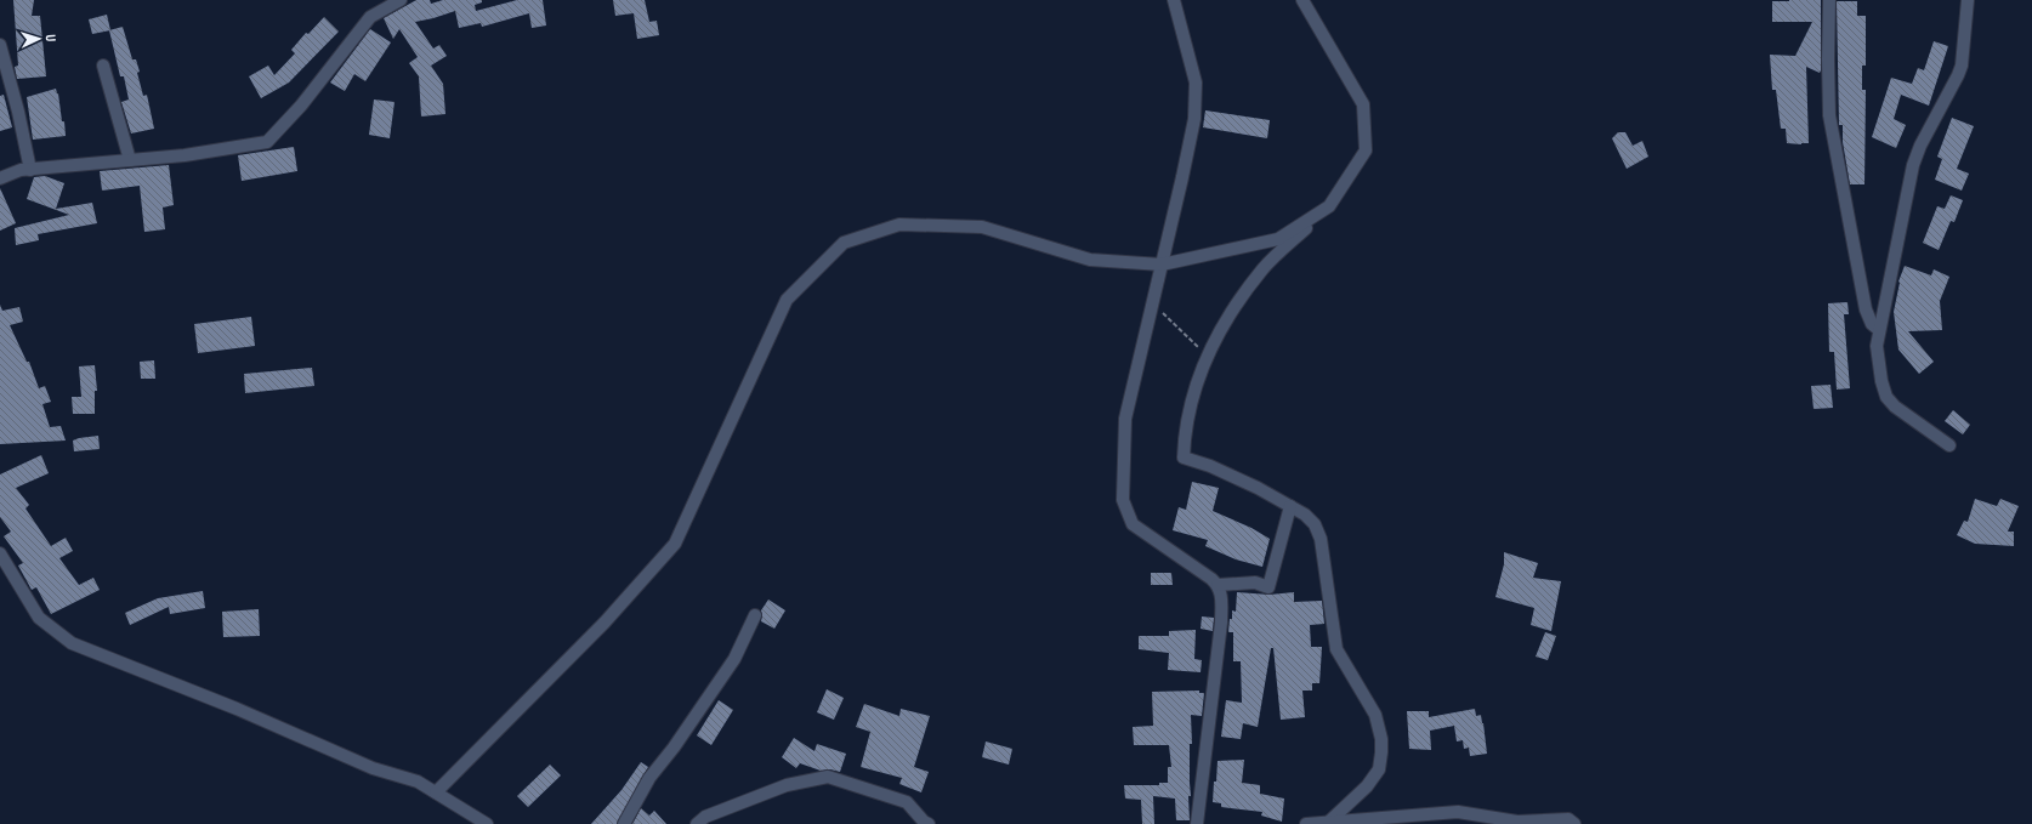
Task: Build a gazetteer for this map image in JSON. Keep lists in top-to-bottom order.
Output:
{
  "north": "right"
}
